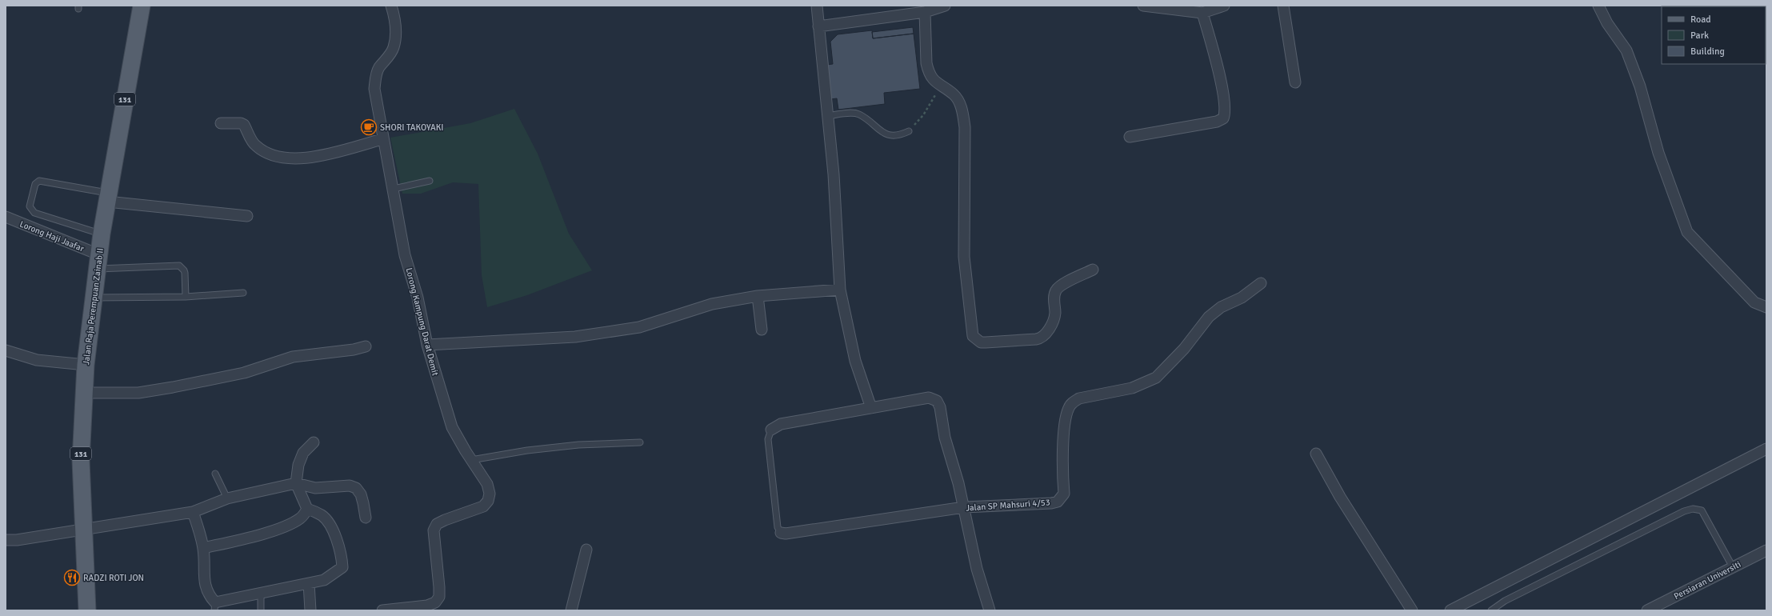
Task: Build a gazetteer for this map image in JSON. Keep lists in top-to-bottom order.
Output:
{
  "streets": {
    "main road": ["131", "Jalan Raja Perempuan Zainab II"],
    "street": [
      "Lorong Haji Jaafar",
      "Lorong Kampung Darat Demit",
      "Jalan SP Mahsuri 4/53",
      "Persiaran Universiti"
    ]
  },
  "crossings": [
    ["Lorong Haji Jaafar", "Jalan Raja Perempuan Zainab II"]
  ],
  "places": {
    "cafe": ["SHORI TAKOYAKI"],
    "restaurant": ["RADZI ROTI JON"]
  },
  "legend": ["Road", "Park", "Building"]
}
